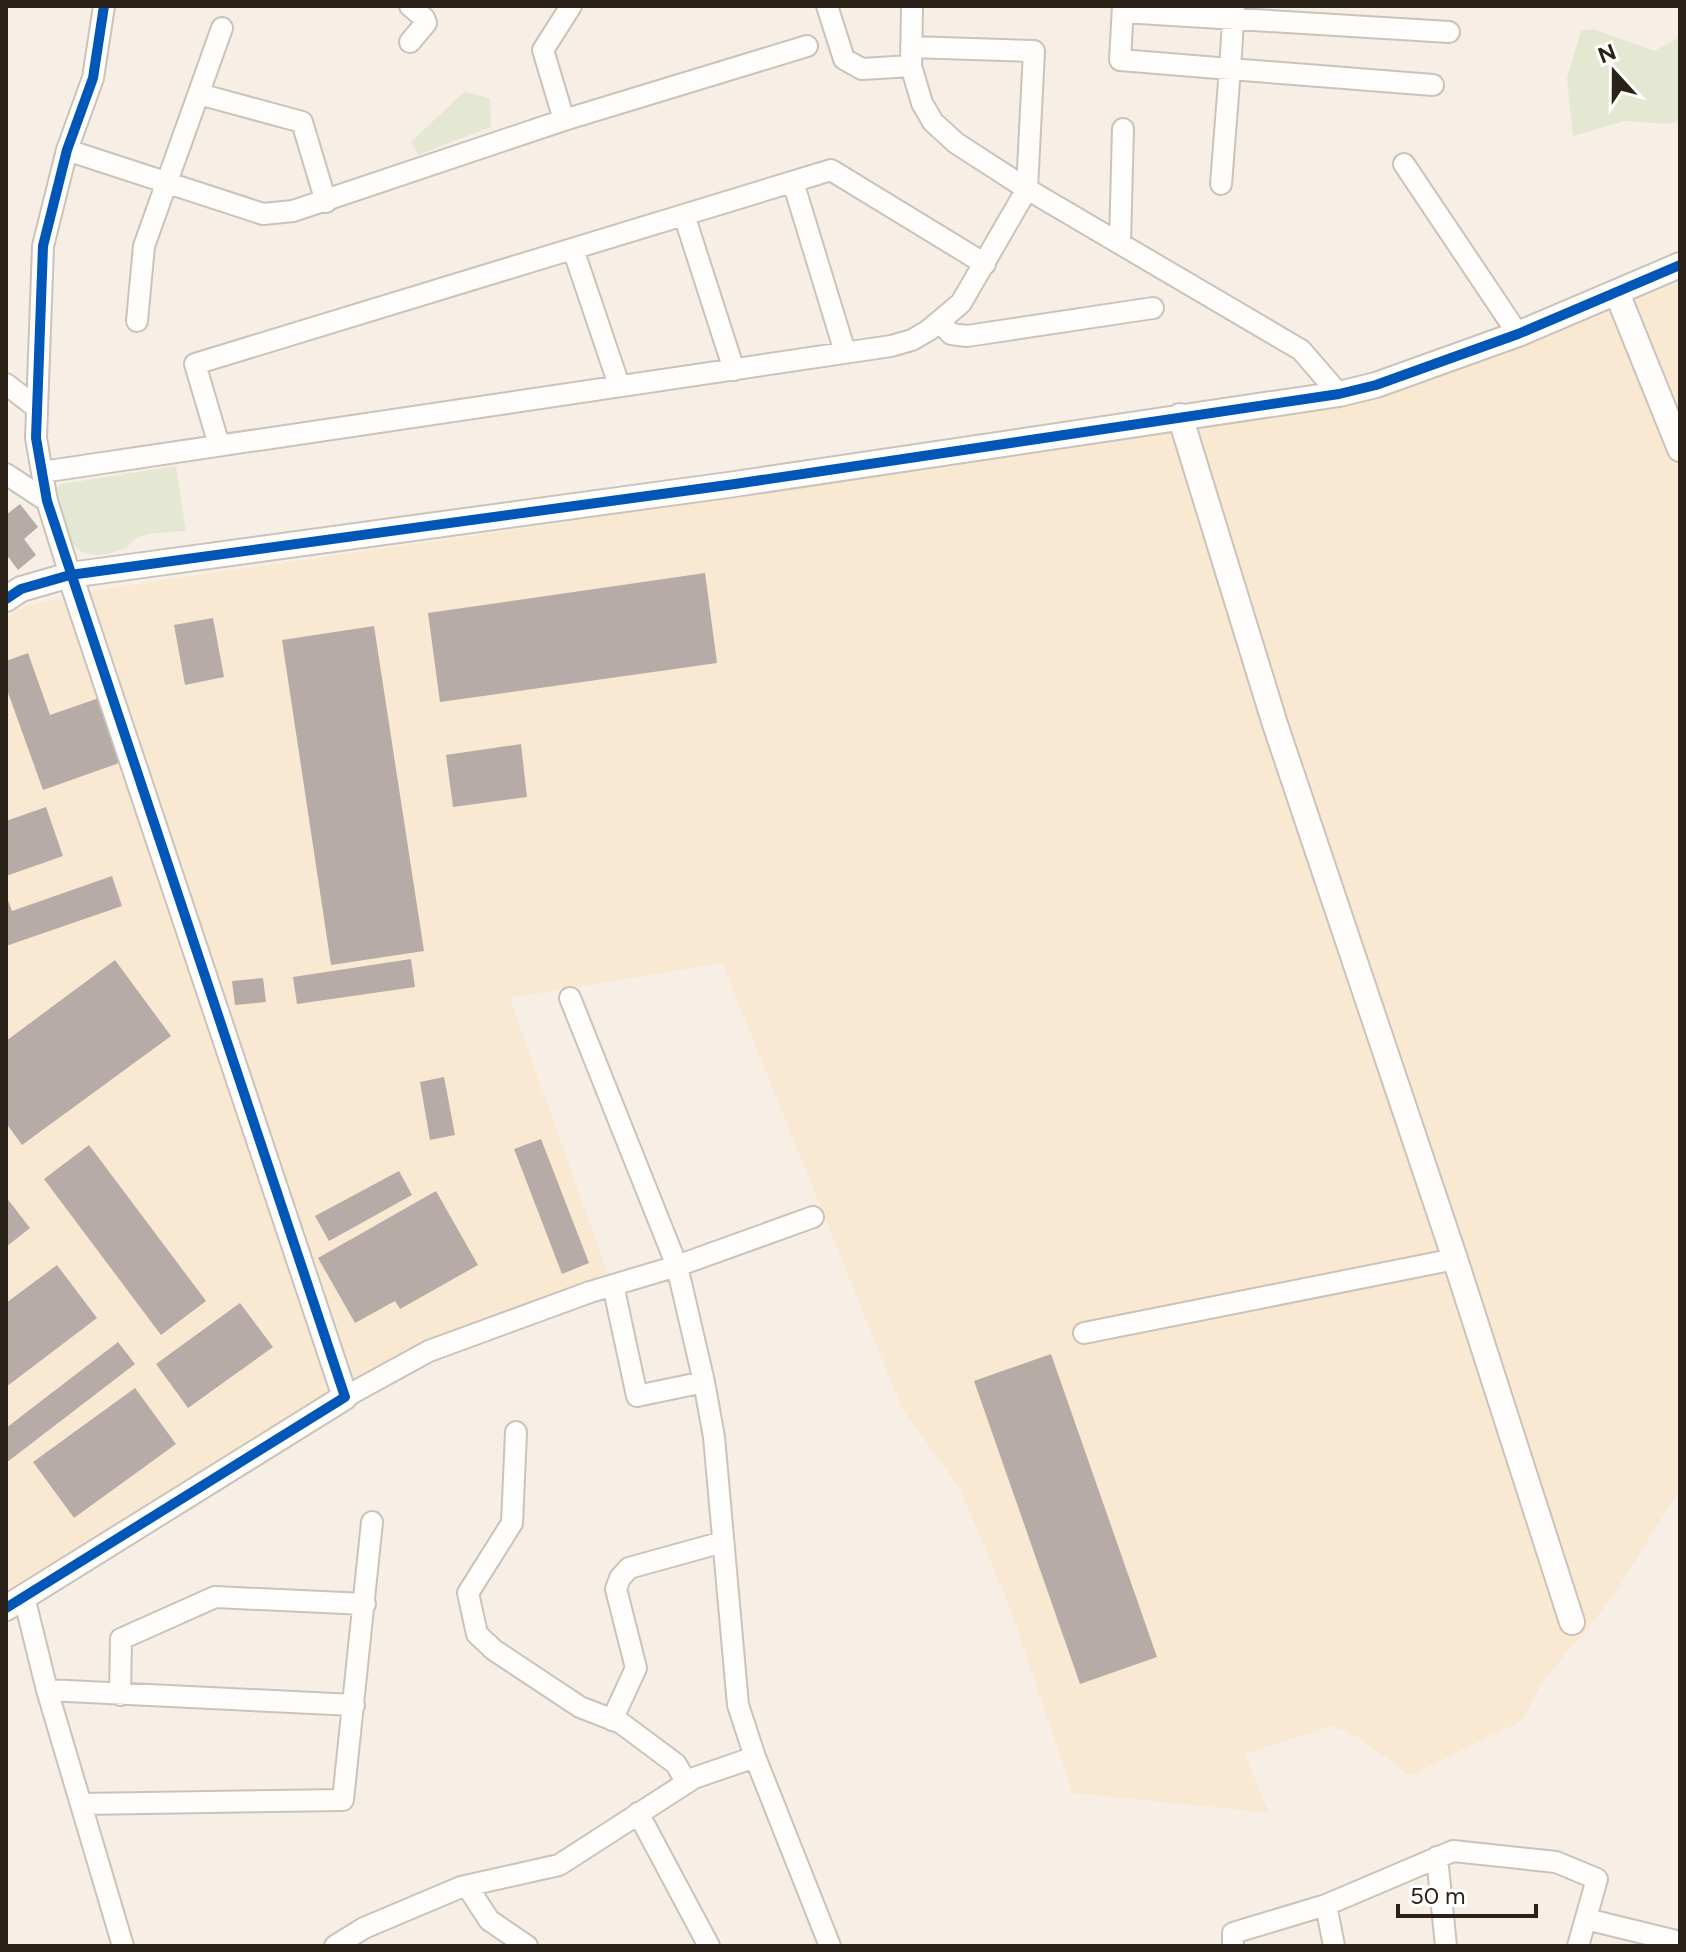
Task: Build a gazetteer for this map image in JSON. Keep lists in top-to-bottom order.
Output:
{
  "scale_bar": "50 m",
  "north": "top"
}
